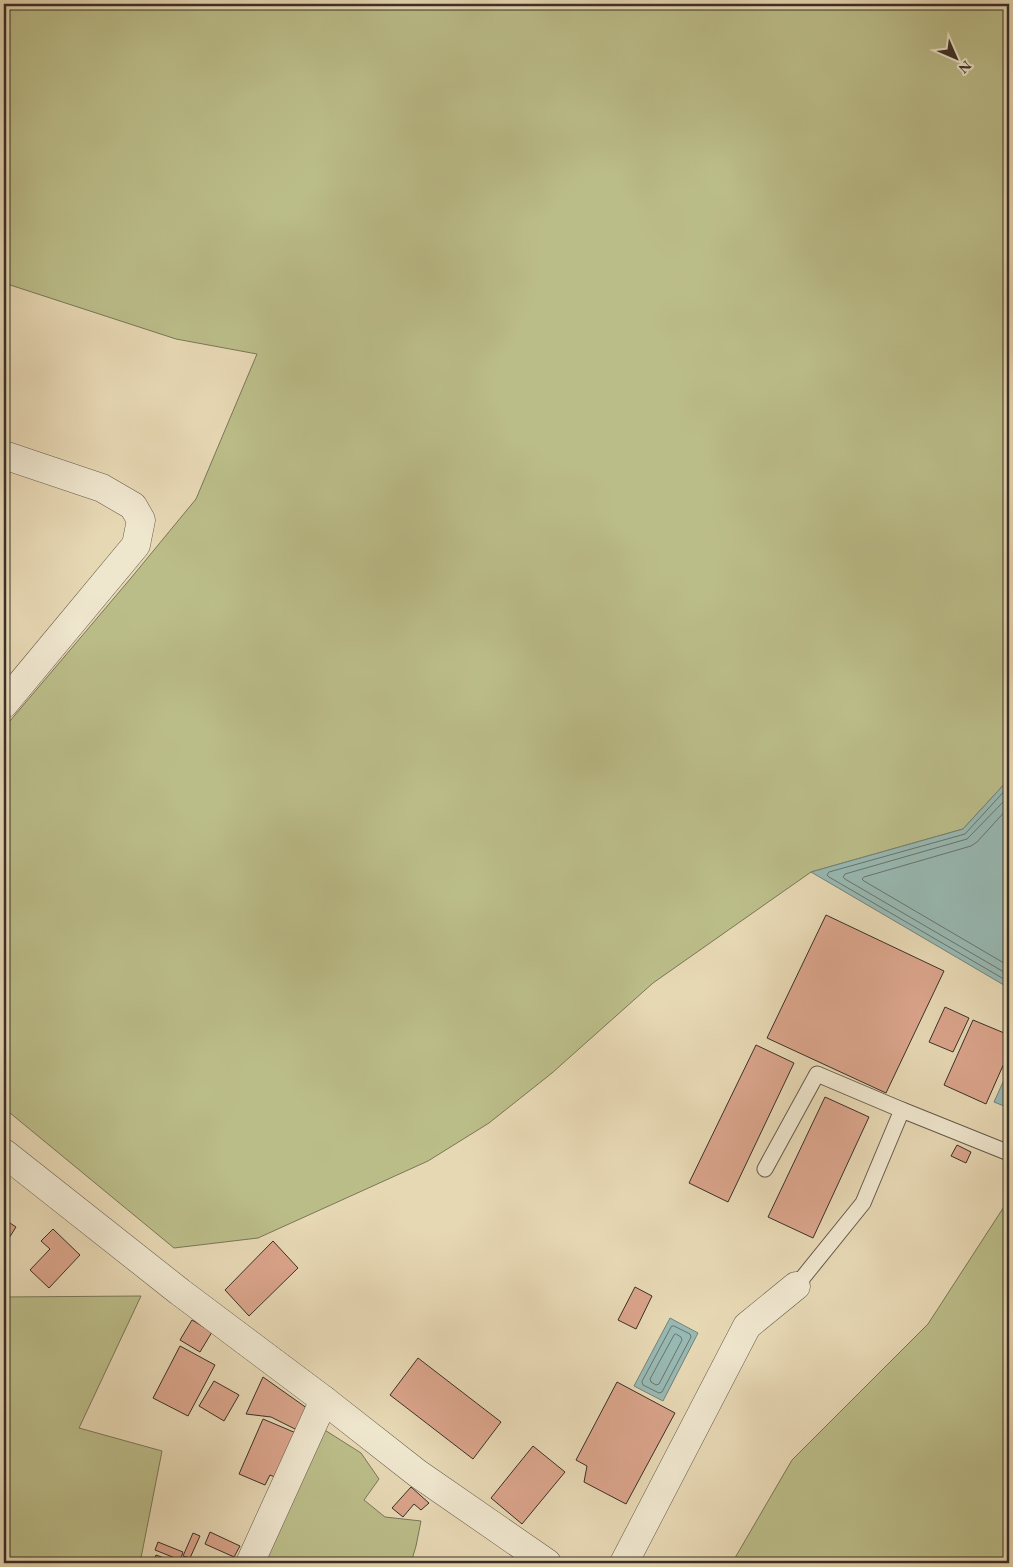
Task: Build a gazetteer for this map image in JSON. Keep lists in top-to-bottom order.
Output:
{
  "north": "bottom right"
}
